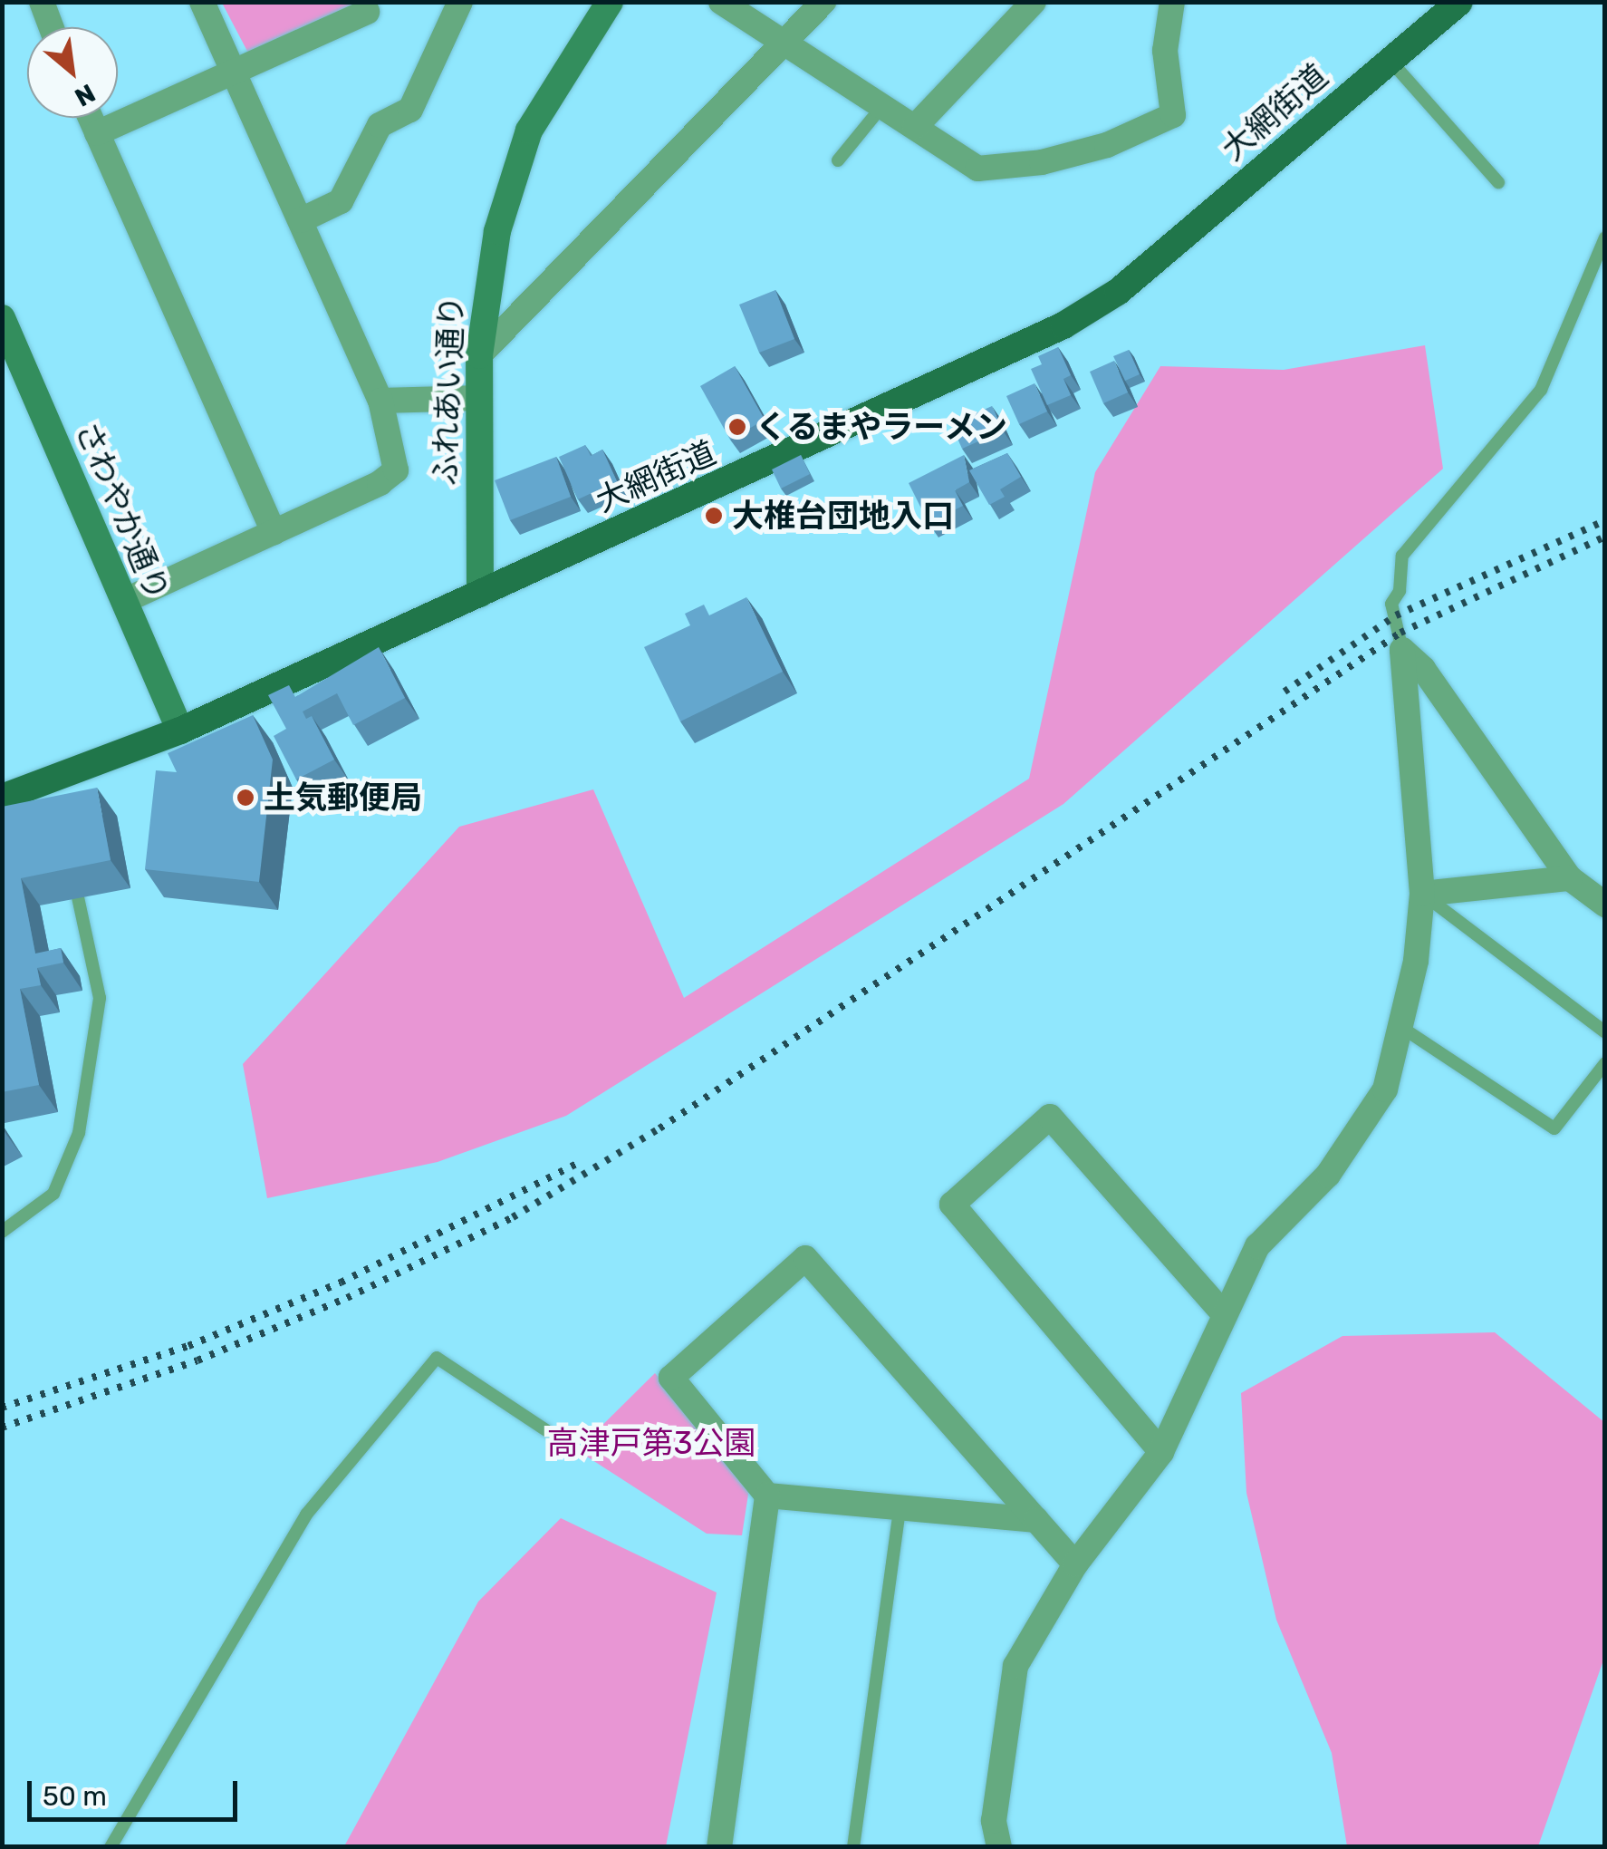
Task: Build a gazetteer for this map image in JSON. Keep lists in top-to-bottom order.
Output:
{
  "streets": {
    "main road": ["大網街道"],
    "street": ["ふれあい通り", "さわやか通り"]
  },
  "crossings": [
    ["大網街道", "ふれあい通り"],
    ["大網街道", "さわやか通り"]
  ],
  "parks": ["高津戸第3公園"],
  "places": ["くるまやラーメン", "大椎台団地入口", "土気郵便局"],
  "scale_bar": "50 m",
  "north": "bottom right"
}
